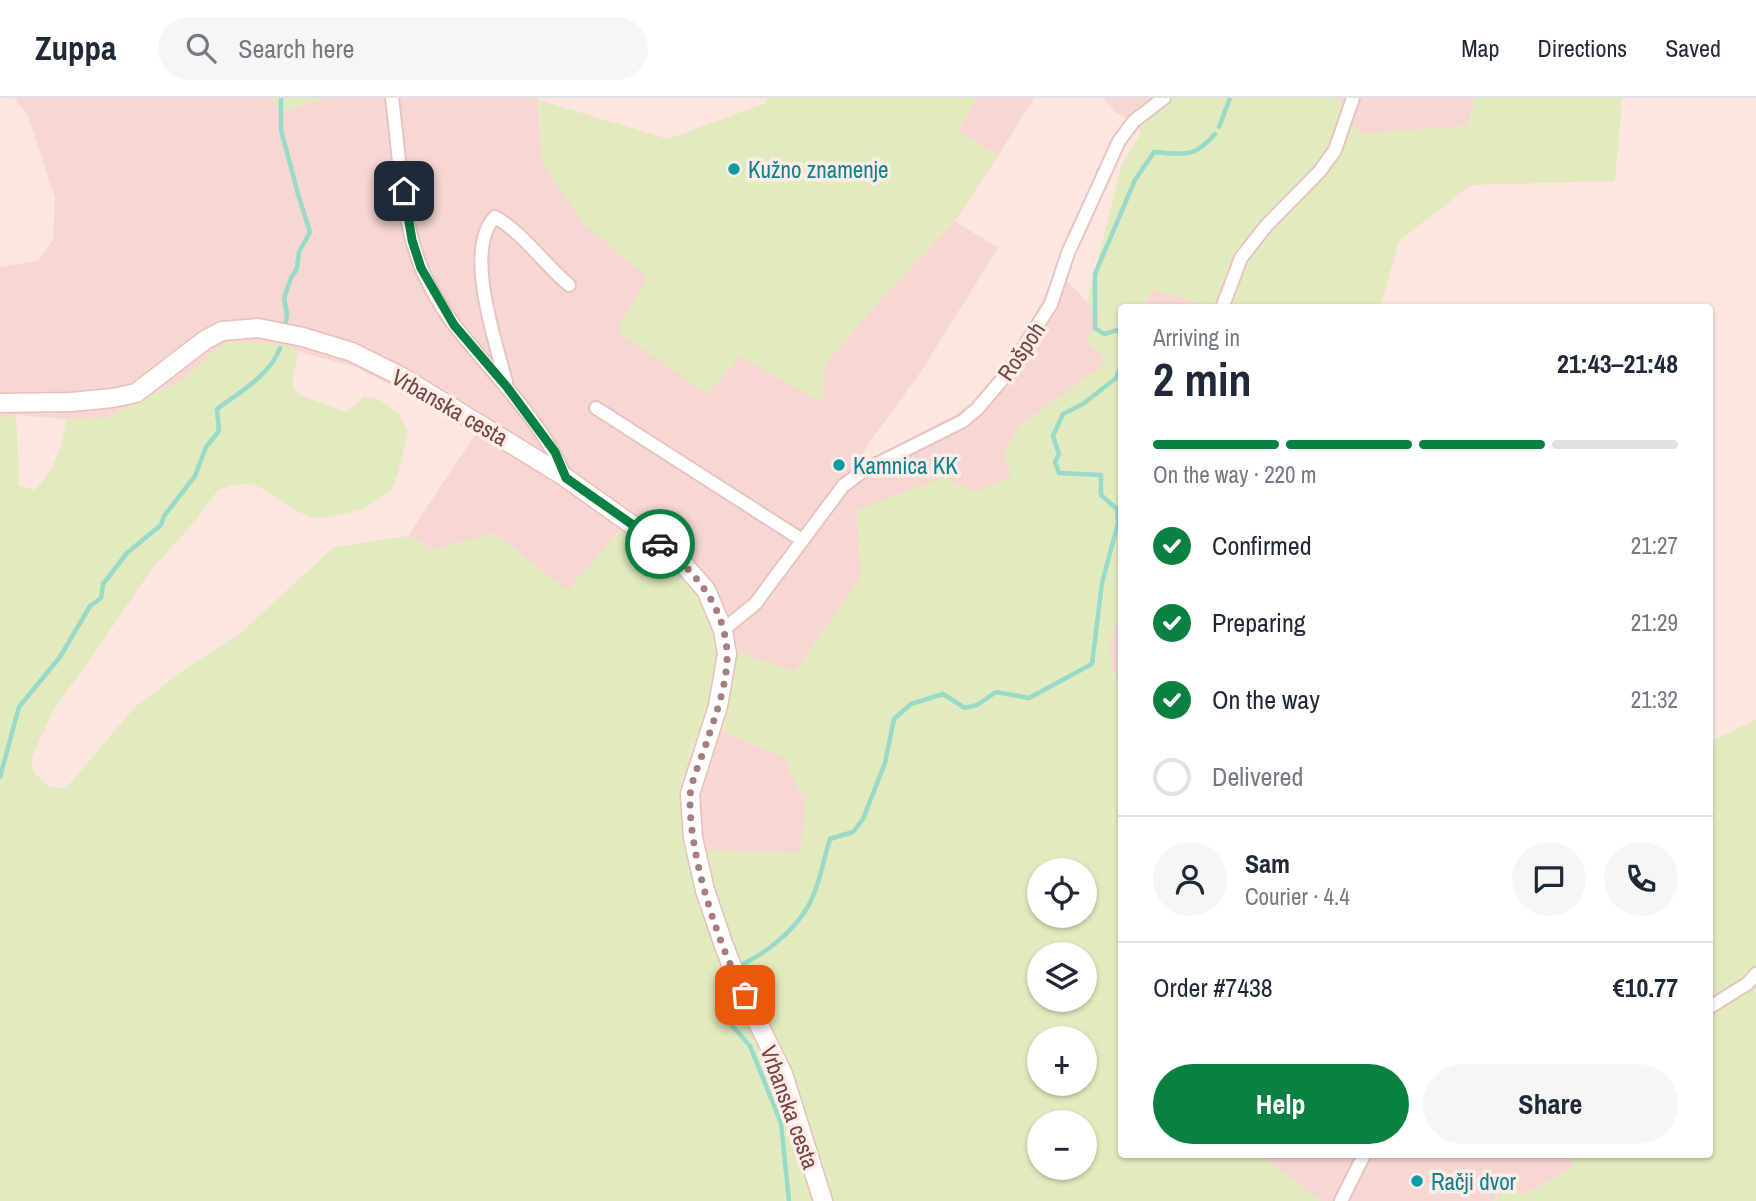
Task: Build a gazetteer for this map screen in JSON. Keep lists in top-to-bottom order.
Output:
{
  "streets": {
    "street": ["Rošpoh", "Vrbanska cesta"]
  },
  "crossings": [
    ["Rošpoh", "Vrbanska cesta"]
  ],
  "places": ["Kužno znamenje", "Kamnica KK", "Račji dvor"],
  "page": {
    "header": "Zuppa",
    "search": "Search here",
    "nav": ["Map", "Directions", "Saved"],
    "heading": ["2 min", "Arriving in", "21:43–21:48"],
    "panel": [
      "Sam",
      "Courier · 4.4",
      "Order #7438",
      "€10.77"
    ],
    "bar": "On the way · 220 m",
    "list": [
      ["Confirmed", "21:27"],
      ["Preparing", "21:29"],
      ["On the way", "21:32"],
      "Delivered"
    ],
    "map_buttons": ["+", "−"],
    "buttons": ["Help", "Share"]
  }
}
